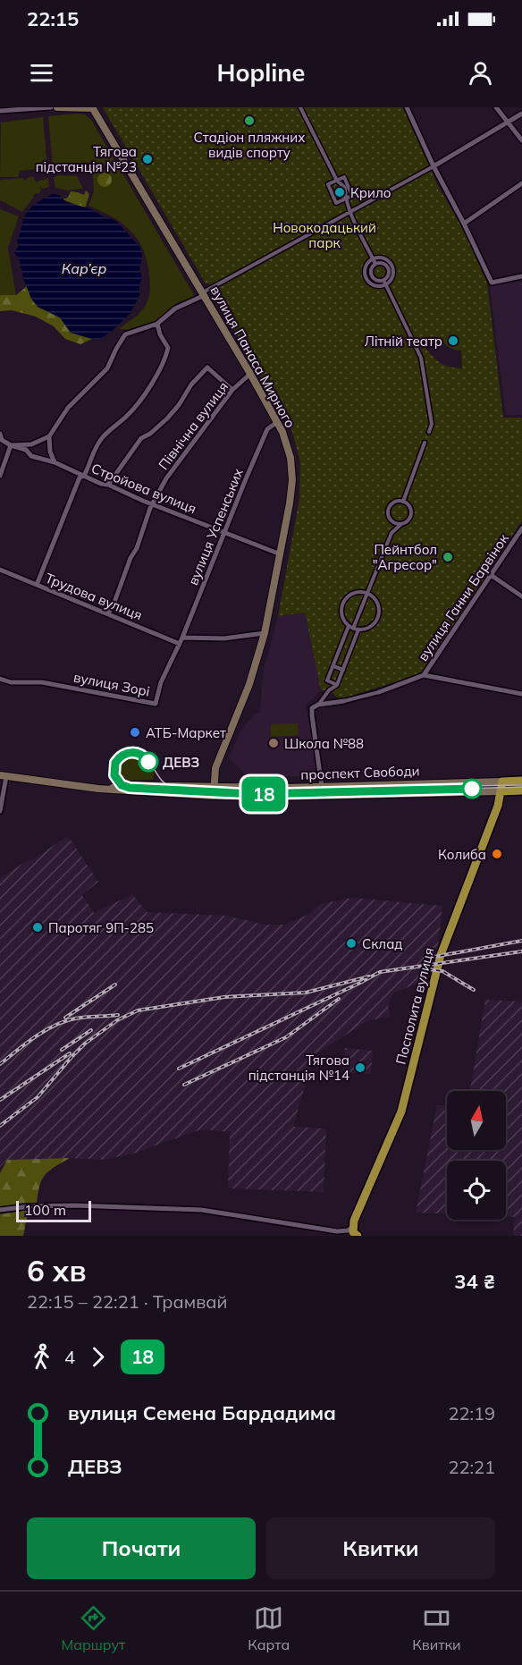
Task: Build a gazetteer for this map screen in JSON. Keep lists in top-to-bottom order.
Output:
{
  "streets": {
    "highway": ["проспект Свободи", "Посполита вулиця"],
    "main road": ["вулиця Панаса Мирного"],
    "street": [
      "Північна вулиця",
      "Стройова вулиця",
      "вулиця Успенських",
      "Трудова вулиця",
      "вулиця Ганни Барвінок",
      "вулиця Зорі"
    ]
  },
  "crossings": [
    ["вулиця Панаса Мирного", "Північна вулиця"],
    ["вулиця Панаса Мирного", "Стройова вулиця"],
    ["вулиця Панаса Мирного", "вулиця Успенських"],
    ["вулиця Панаса Мирного", "проспект Свободи"],
    ["Північна вулиця", "Стройова вулиця"],
    ["Північна вулиця", "Трудова вулиця"],
    ["Стройова вулиця", "вулиця Успенських"],
    ["вулиця Успенських", "Трудова вулиця"],
    ["вулиця Успенських", "вулиця Зорі"],
    ["Трудова вулиця", "вулиця Зорі"],
    ["проспект Свободи", "Посполита вулиця"]
  ],
  "water": ["Кар’єр"],
  "parks": ["Новокодацький парк"],
  "places": [
    "Стадіон пляжних видів спорту",
    "Тягова пiдстанцiя №23",
    "Крило",
    "Лiтнiй театр",
    "Пейнтбол \"Агресор\"",
    "АТБ-Маркет",
    "Школа №88",
    "ДЕВЗ",
    "Колиба",
    "Паротяг 9П-285",
    "Склад",
    "Тягова пiдстанцiя №14"
  ],
  "lines": ["tram line 18"],
  "scale_bar": "100 m",
  "north": "top",
  "page": {
    "status": "22:15",
    "header": "Hopline",
    "on_map": "18",
    "scale": "100 m",
    "heading": ["6 хв", "22:15 – 22:21 · Трамвай", "34 ₴"],
    "legs": ["4", "18"],
    "list": [
      {
        "name": "вулиця Семена Бардадима",
        "value": "22:19"
      },
      {
        "name": "ДЕВЗ",
        "value": "22:21"
      }
    ],
    "buttons": ["Почати", "Квитки"],
    "tabs": ["Маршрут", "Карта", "Квитки"]
  }
}
